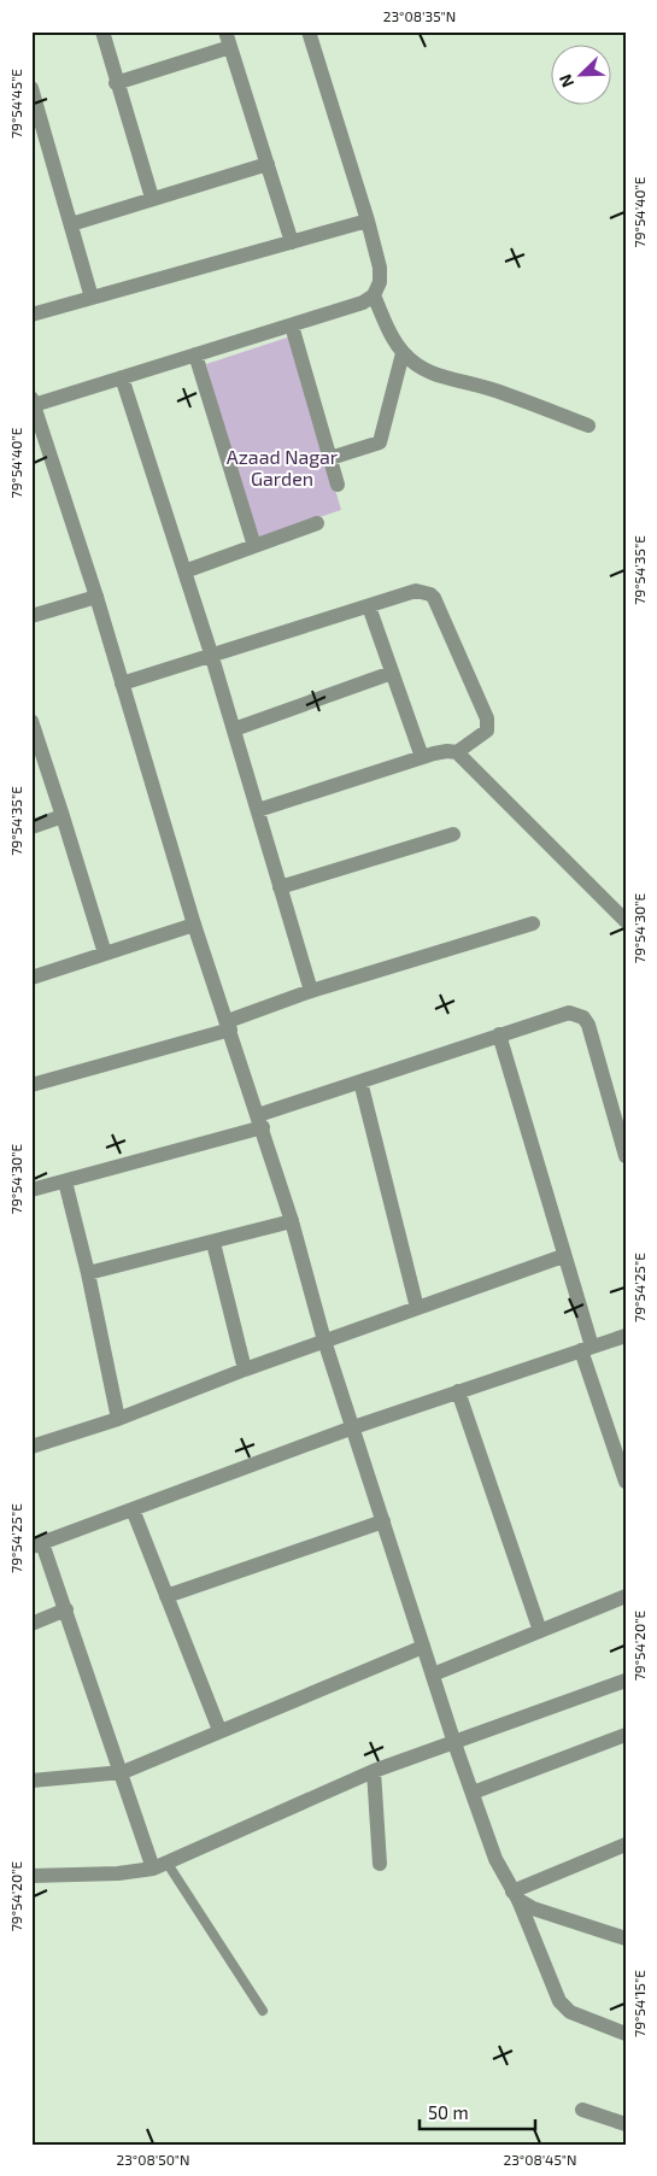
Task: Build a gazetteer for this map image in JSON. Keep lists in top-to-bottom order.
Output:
{
  "parks": ["Azaad Nagar Garden"],
  "scale_bar": "50 m",
  "north": "bottom left",
  "coordinates": [
    "23°08'35\"N",
    "79°54'45\"E",
    "79°54'40\"E",
    "79°54'35\"E",
    "79°54'30\"E",
    "79°54'25\"E",
    "79°54'20\"E",
    "79°54'15\"E",
    "23°08'50\"N",
    "23°08'45\"N"
  ]
}
